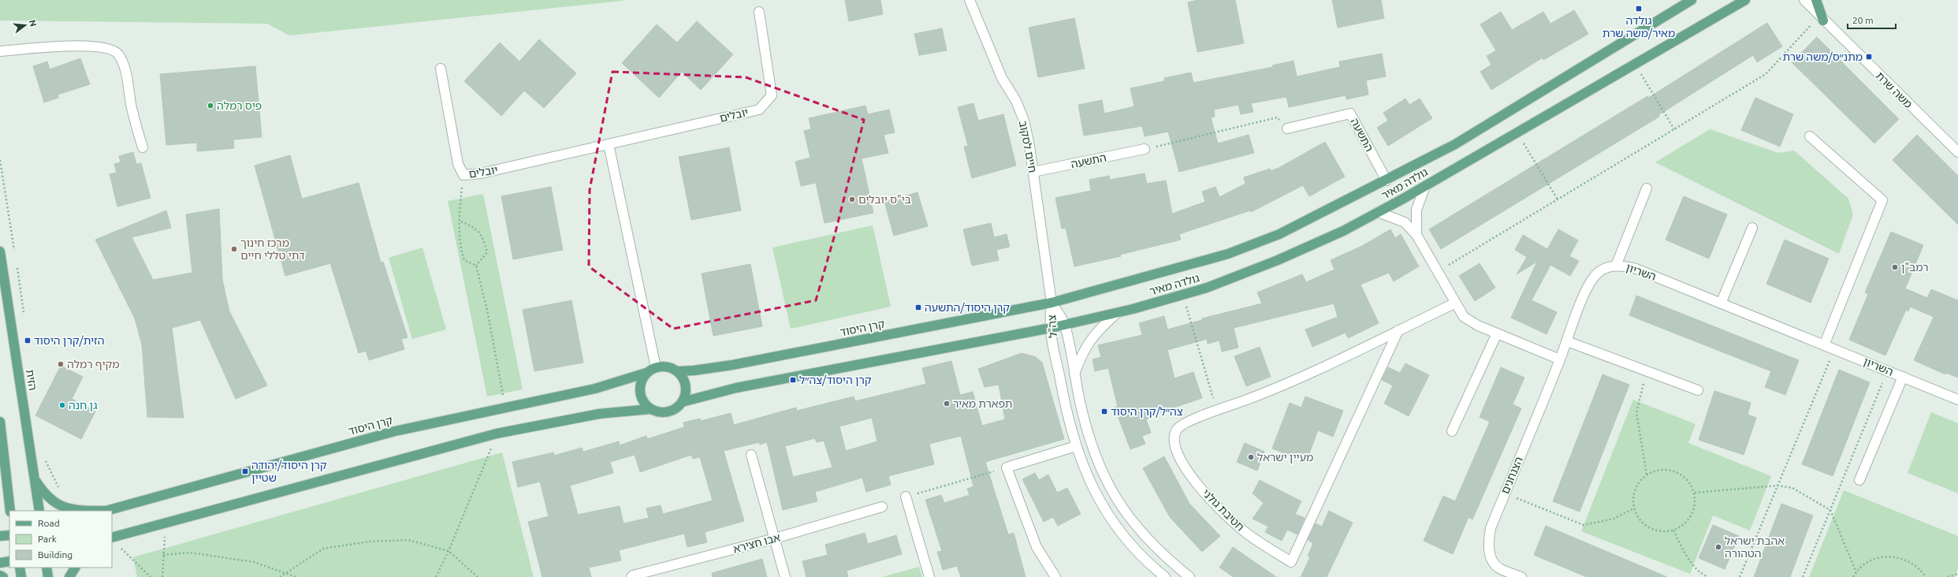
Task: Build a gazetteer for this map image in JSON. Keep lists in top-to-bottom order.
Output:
{
  "streets": {
    "main road": ["גולדה מאיר", "קרן היסוד", "הזית"],
    "street": [
      "משה שרת",
      "יובלים",
      "התשעה",
      "חיים לסקוב",
      "השריון",
      "צה\"ל",
      "הצנחנים",
      "חטיבת גולני",
      "אבו חצירא"
    ]
  },
  "crossings": [
    ["התשעה", "חיים לסקוב"],
    ["התשעה", "גולדה מאיר"],
    ["חיים לסקוב", "גולדה מאיר"],
    ["חיים לסקוב", "צה\"ל"],
    ["חיים לסקוב", "קרן היסוד"],
    ["גולדה מאיר", "צה\"ל"],
    ["גולדה מאיר", "קרן היסוד"],
    ["השריון", "הצנחנים"],
    ["צה\"ל", "קרן היסוד"],
    ["קרן היסוד", "הזית"]
  ],
  "places": {
    "transit": [
      "גולדה מאיר/משה שרת",
      "מתנ״ס/משה שרת",
      "קרן היסוד/התשעה",
      "הזית/קרן היסוד",
      "קרן היסוד/צה״ל",
      "צה״ל/קרן היסוד",
      "קרן היסוד/יהודה שטיין"
    ],
    "other": [
      "פיס רמלה",
      "בי\"ס יובלים",
      "מרכז חינוך דתי טללי חיים",
      "רמב\"ן",
      "מקיף רמלה",
      "תפארת מאיר",
      "גן חנה",
      "מעיין ישראל",
      "אהבת ישראל הטהורה"
    ]
  },
  "legend": ["Road", "Park", "Building"],
  "scale_bar": "20 m",
  "north": "right"
}
